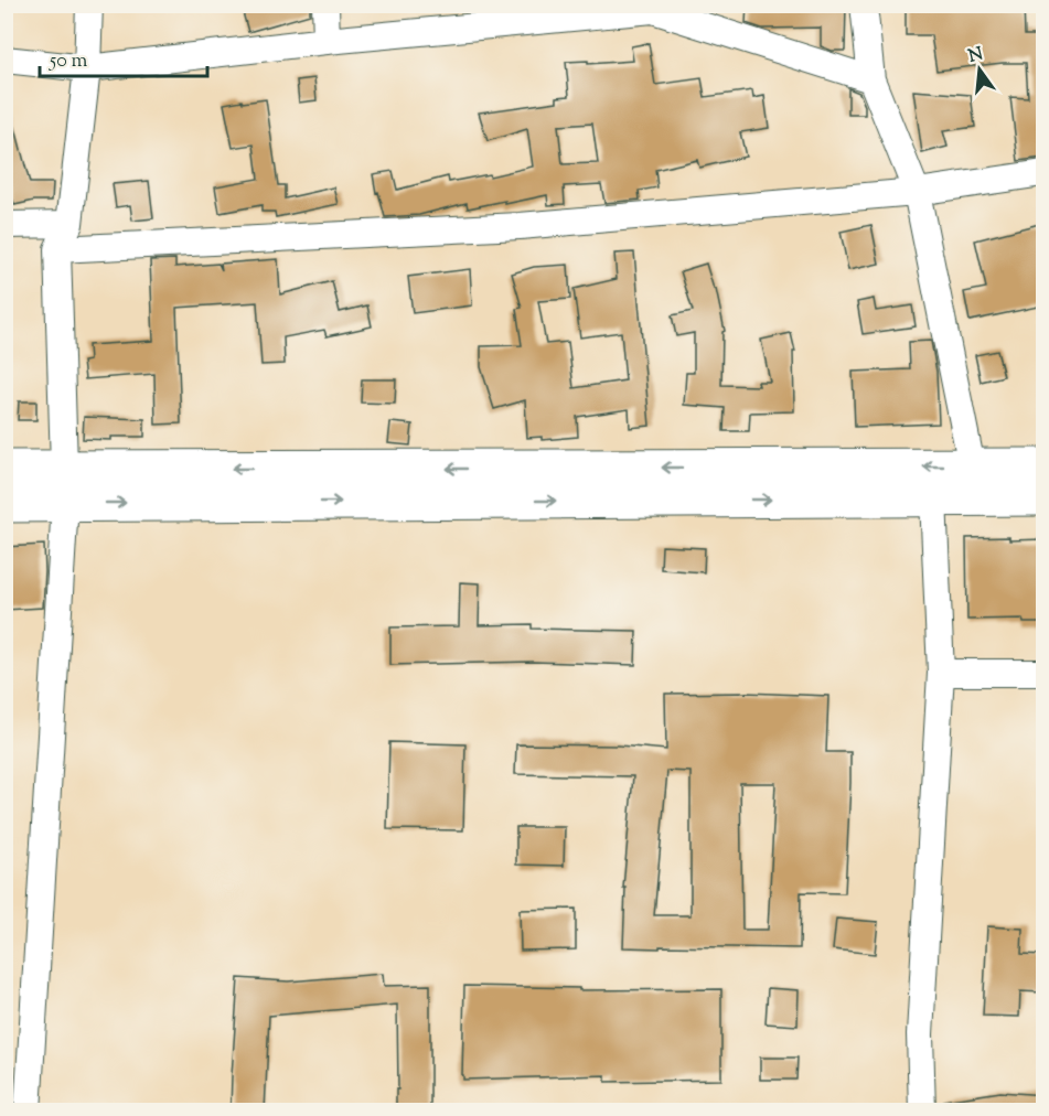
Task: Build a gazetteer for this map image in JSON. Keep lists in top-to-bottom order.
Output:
{
  "scale_bar": "50 m",
  "north": "top"
}
